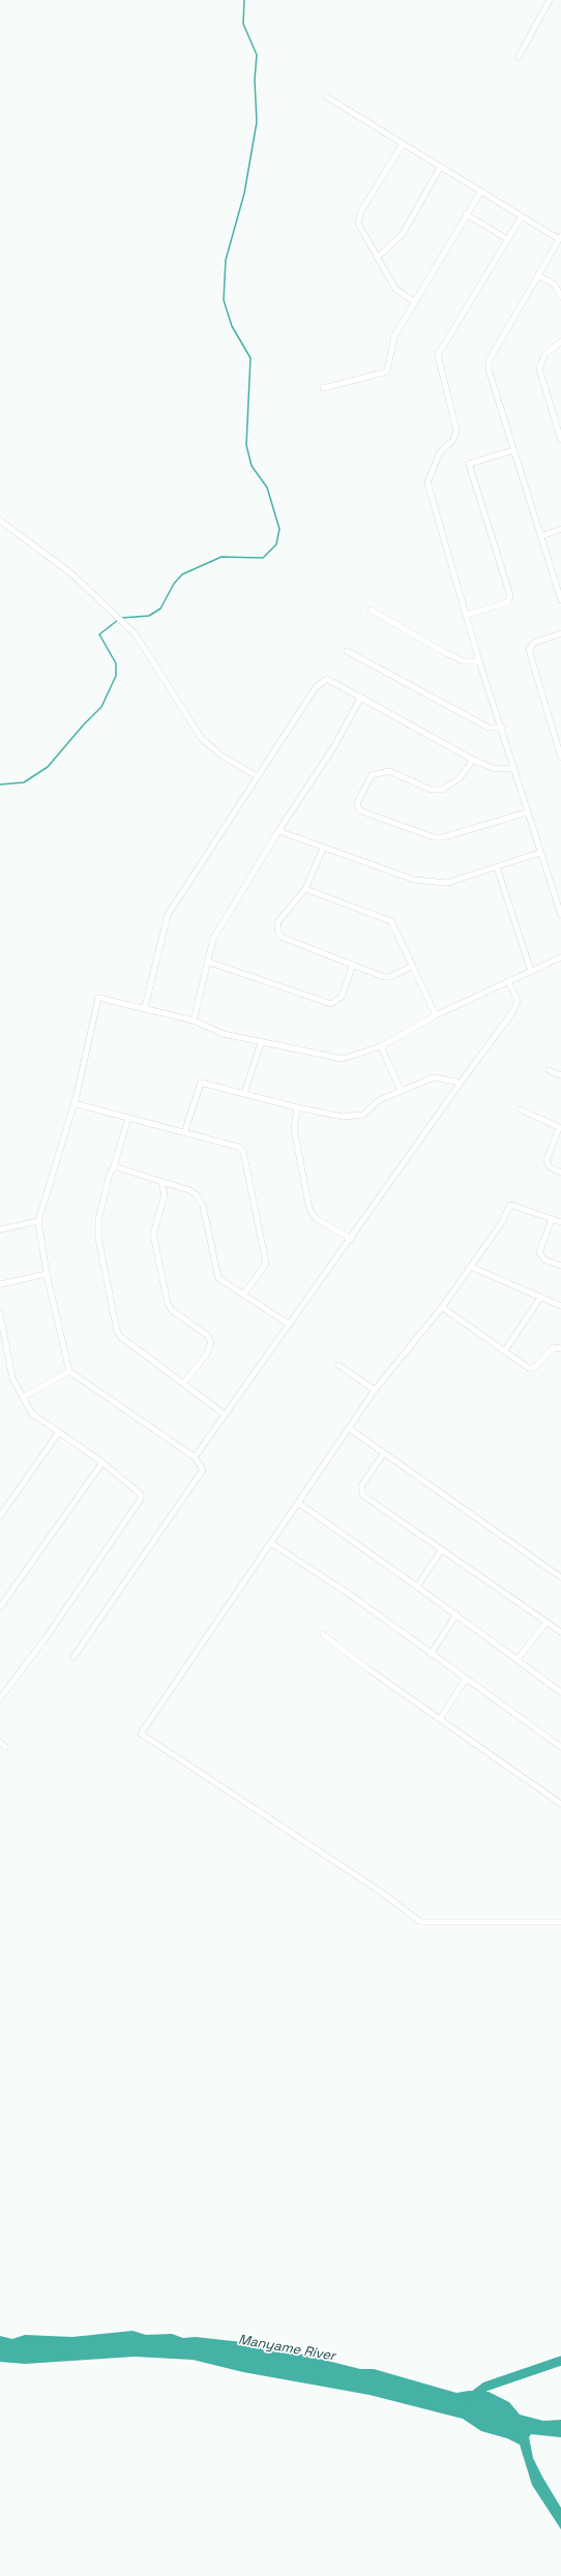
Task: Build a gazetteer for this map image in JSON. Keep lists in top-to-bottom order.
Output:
{
  "water": ["Manyame River"]
}
